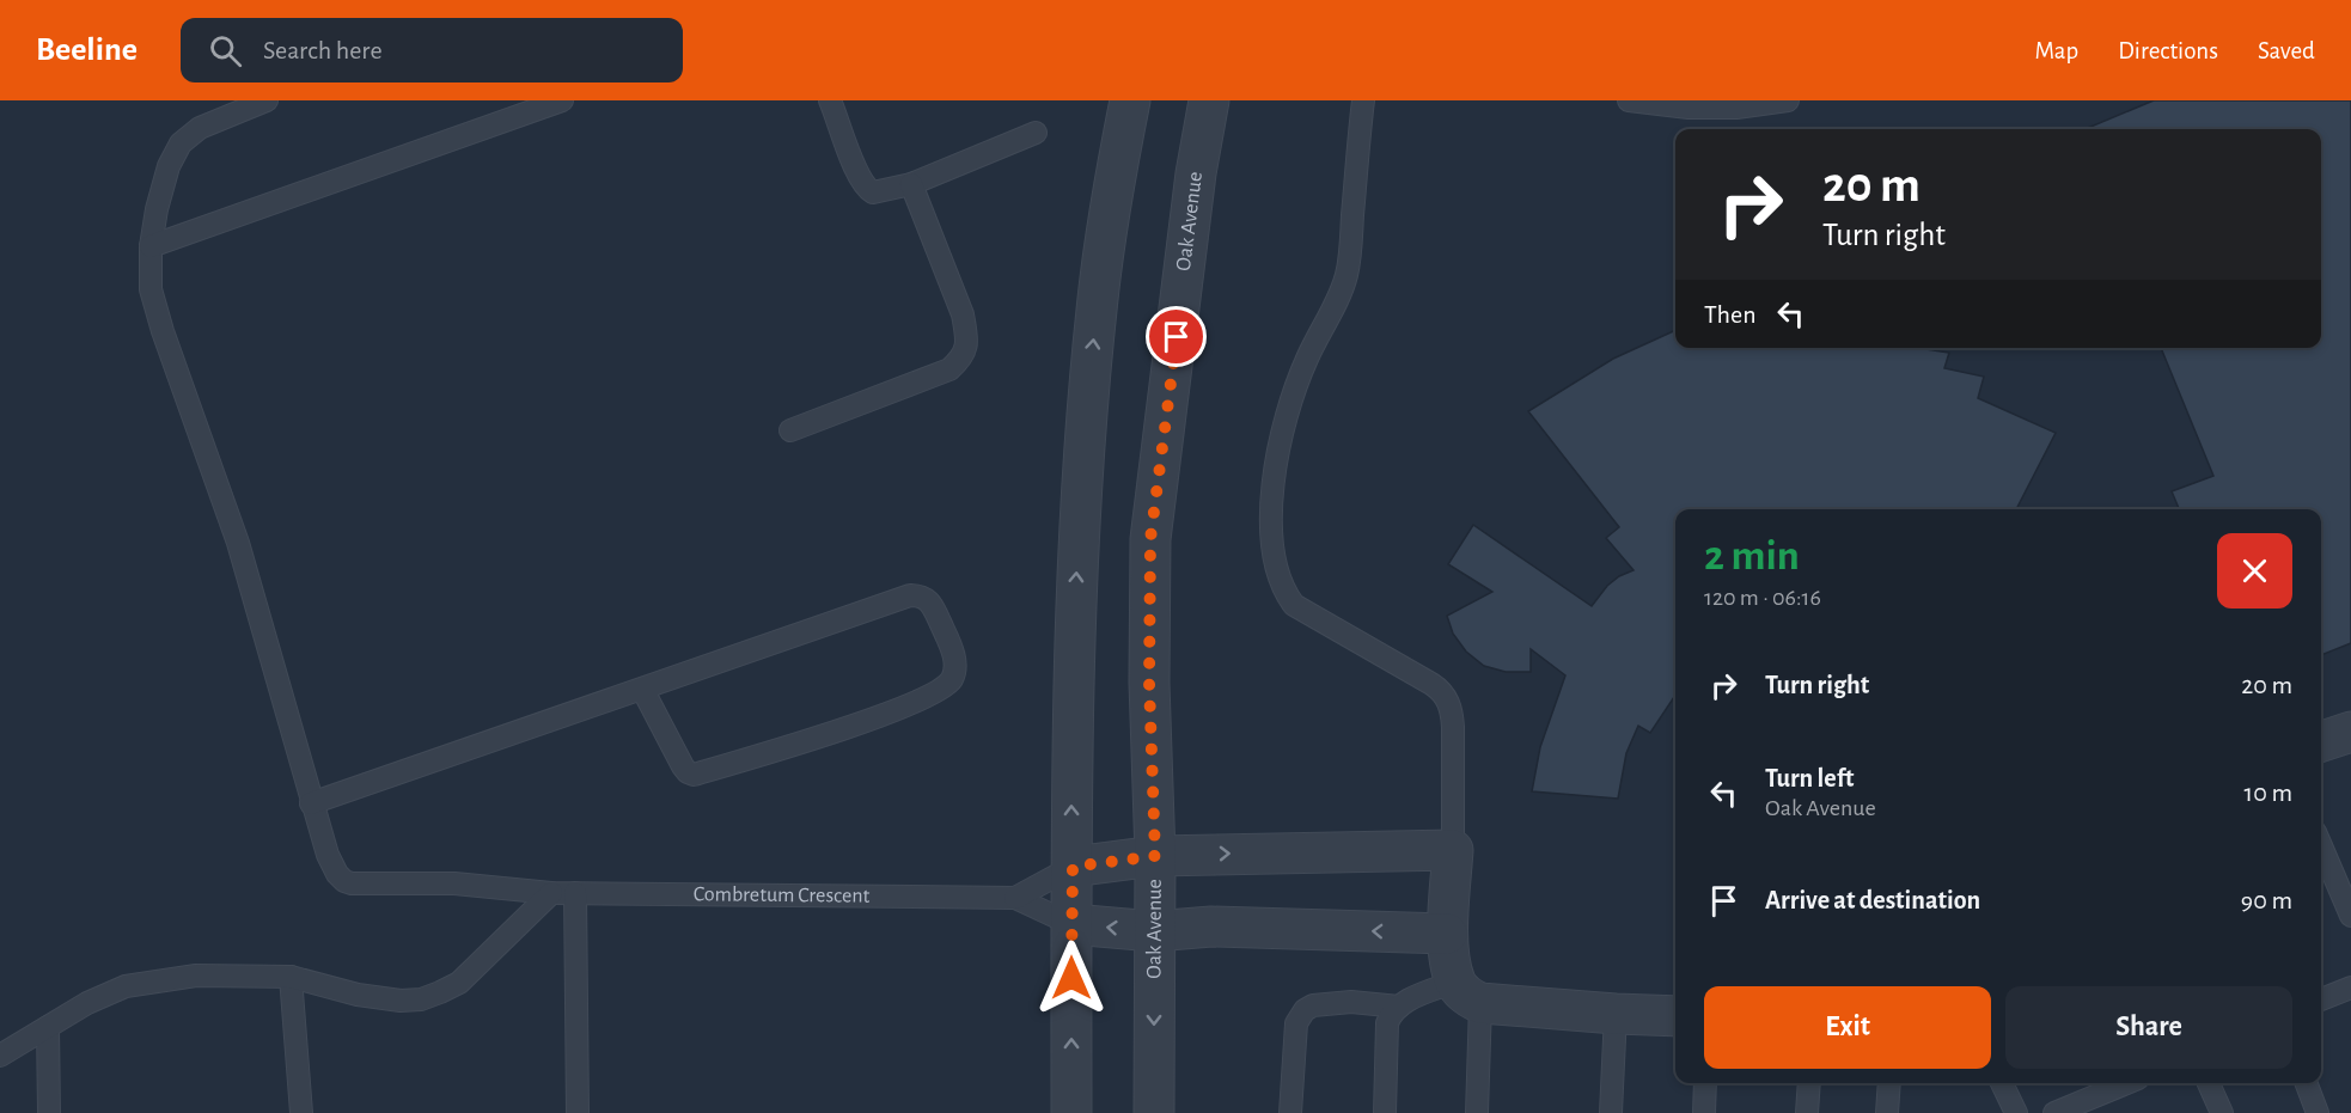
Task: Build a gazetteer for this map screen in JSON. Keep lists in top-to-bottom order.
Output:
{
  "streets": {
    "street": ["Oak Avenue"],
    "lane": ["Combretum Crescent"]
  },
  "page": {
    "header": "Beeline",
    "search": "Search here",
    "nav": ["Map", "Directions", "Saved"],
    "turn": ["20 m", "Turn right"],
    "then": "Then",
    "heading": ["2 min", "120 m · 06:16"],
    "list": [
      {
        "name": "Turn right",
        "value": "20 m"
      },
      {
        "name": "Turn left",
        "note": "Oak Avenue",
        "value": "10 m"
      },
      {
        "name": "Arrive at destination",
        "value": "90 m"
      }
    ],
    "buttons": ["Exit", "Share"]
  }
}
